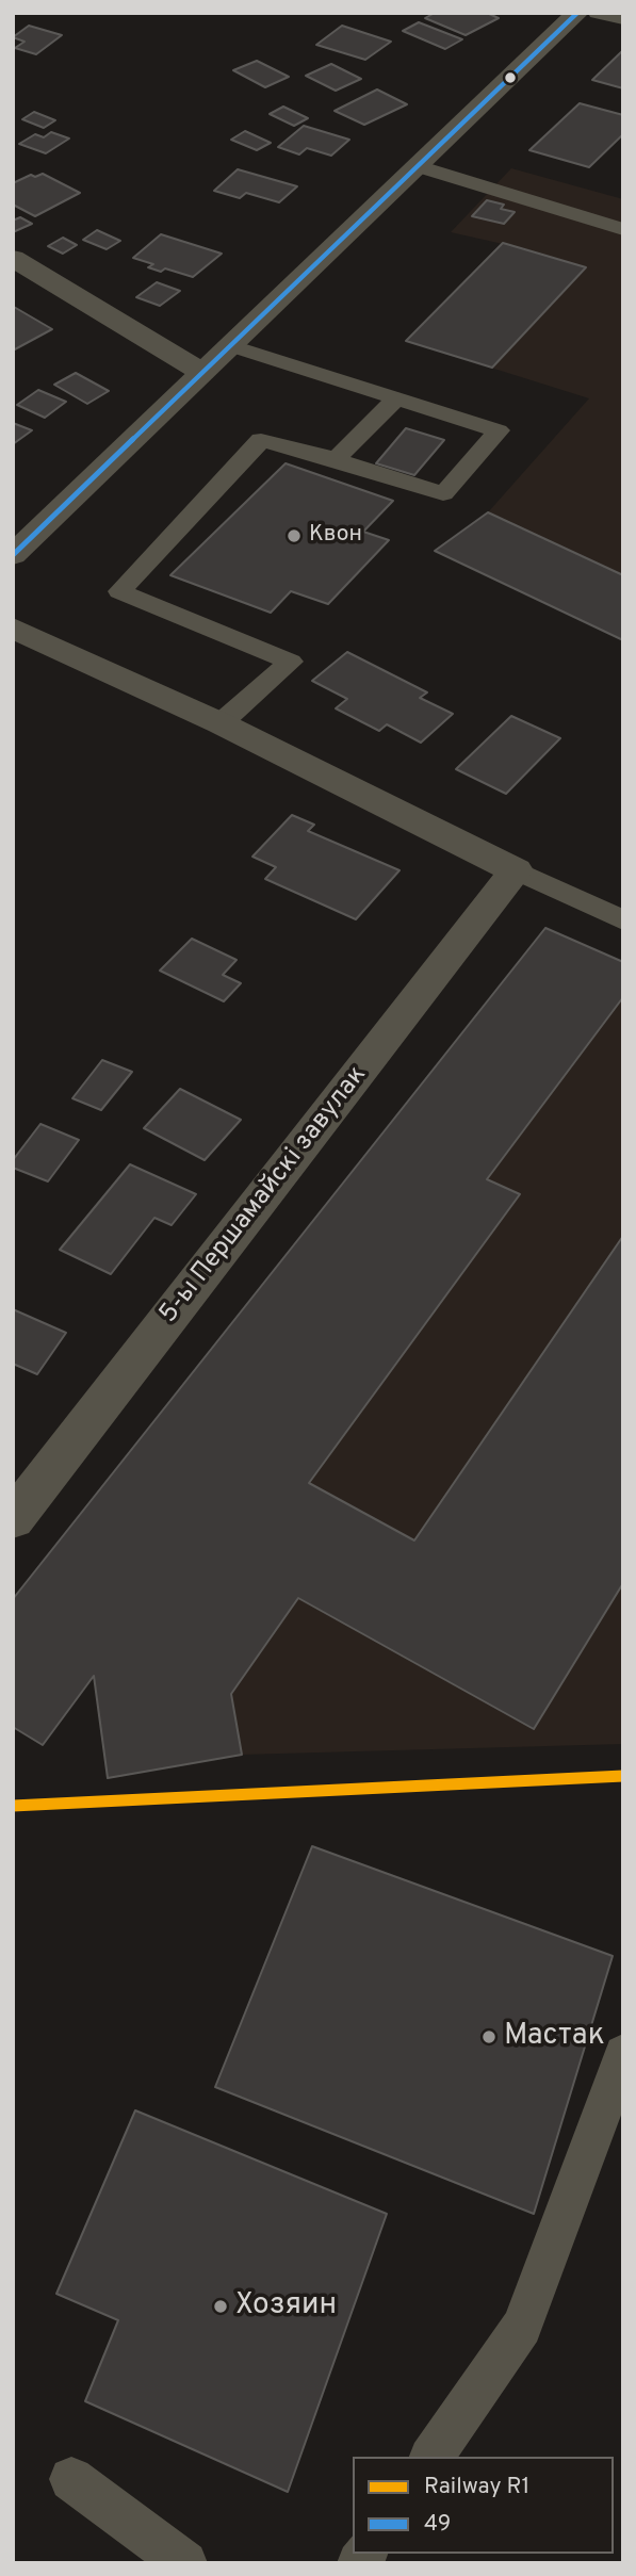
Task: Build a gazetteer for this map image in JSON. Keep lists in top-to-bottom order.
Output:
{
  "streets": {
    "street": ["5-ы Першамайскі завулак"]
  },
  "places": ["Квон", "Мастак", "Хозяин"],
  "lines": ["transit line 49", "rail line R1"],
  "legend": ["Railway R1", "49"]
}
